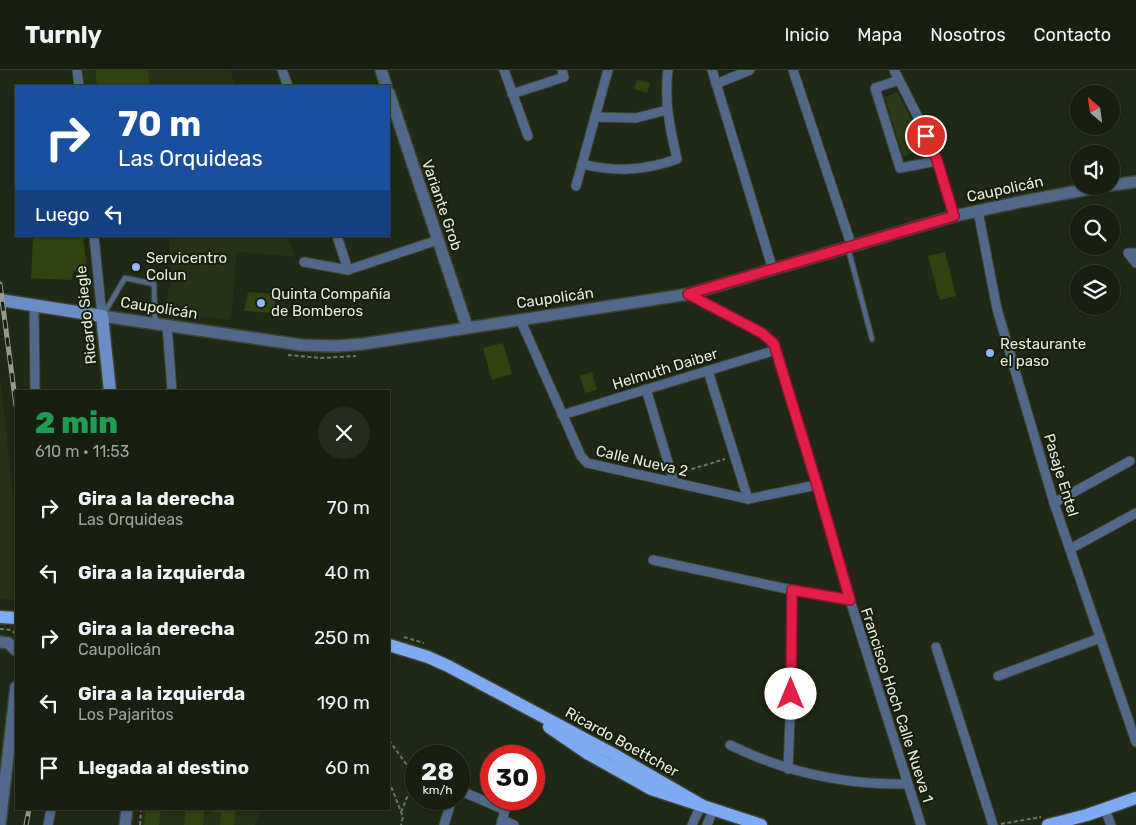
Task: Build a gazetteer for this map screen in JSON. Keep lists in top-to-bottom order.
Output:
{
  "streets": {
    "main road": ["Caupolicán", "Ricardo Siegle", "Ricardo Boettcher"],
    "street": [
      "Variante Grob",
      "Helmuth Daiber",
      "Calle Nueva 2",
      "Pasaje Entel",
      "Francisco Hoch Calle Nueva 1"
    ]
  },
  "crossings": [
    ["Caupolicán", "Variante Grob"],
    ["Caupolicán", "Ricardo Siegle"],
    ["Caupolicán", "Calle Nueva 2"],
    ["Caupolicán", "Pasaje Entel"],
    ["Caupolicán", "Francisco Hoch Calle Nueva 1"],
    ["Helmuth Daiber", "Calle Nueva 2"],
    ["Helmuth Daiber", "Francisco Hoch Calle Nueva 1"],
    ["Calle Nueva 2", "Francisco Hoch Calle Nueva 1"]
  ],
  "places": ["Servicentro Colun", "Quinta Compañía de Bomberos", "Restaurante el paso"],
  "north": "top left",
  "page": {
    "header": "Turnly",
    "nav": [
      "Inicio",
      "Mapa",
      "Nosotros",
      "Contacto"
    ],
    "turn": ["70 m", "Las Orquideas"],
    "then": "Luego",
    "heading": ["2 min", "610 m · 11:53"],
    "list": [
      {
        "name": "Gira a la derecha",
        "note": "Las Orquideas",
        "value": "70 m"
      },
      {
        "name": "Gira a la izquierda",
        "value": "40 m"
      },
      {
        "name": "Gira a la derecha",
        "note": "Caupolicán",
        "value": "250 m"
      },
      {
        "name": "Gira a la izquierda",
        "note": "Los Pajaritos",
        "value": "190 m"
      },
      {
        "name": "Llegada al destino",
        "value": "60 m"
      }
    ],
    "speed": "28 km/h",
    "limit": "30"
  }
}
